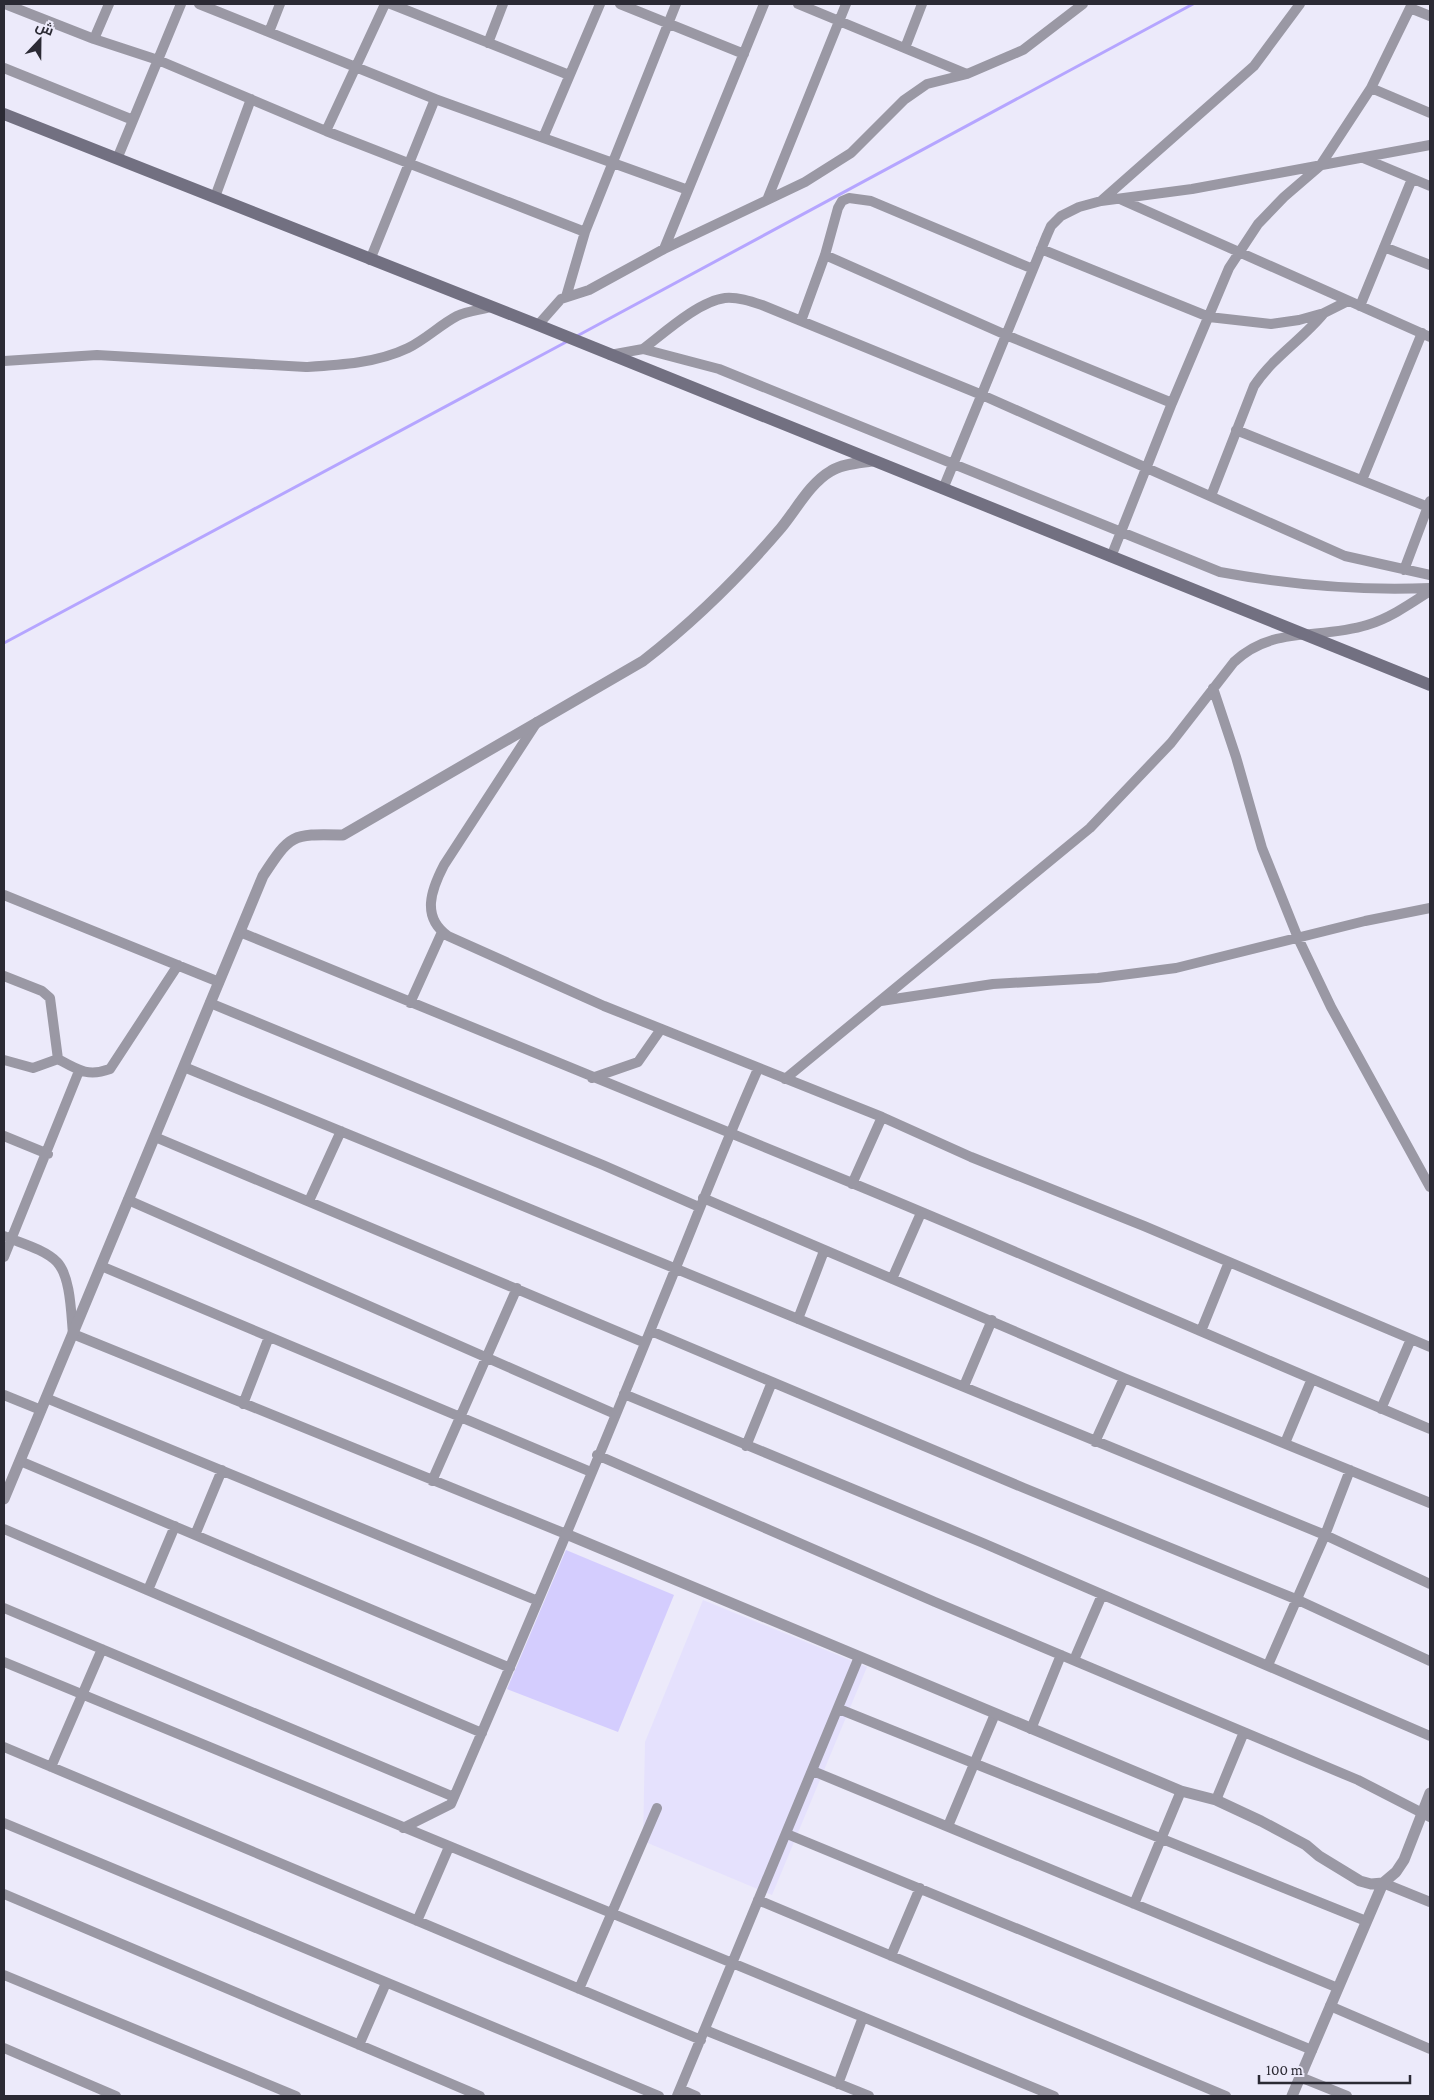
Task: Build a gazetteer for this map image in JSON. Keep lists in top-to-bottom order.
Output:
{
  "scale_bar": "100 m",
  "north": "top"
}
